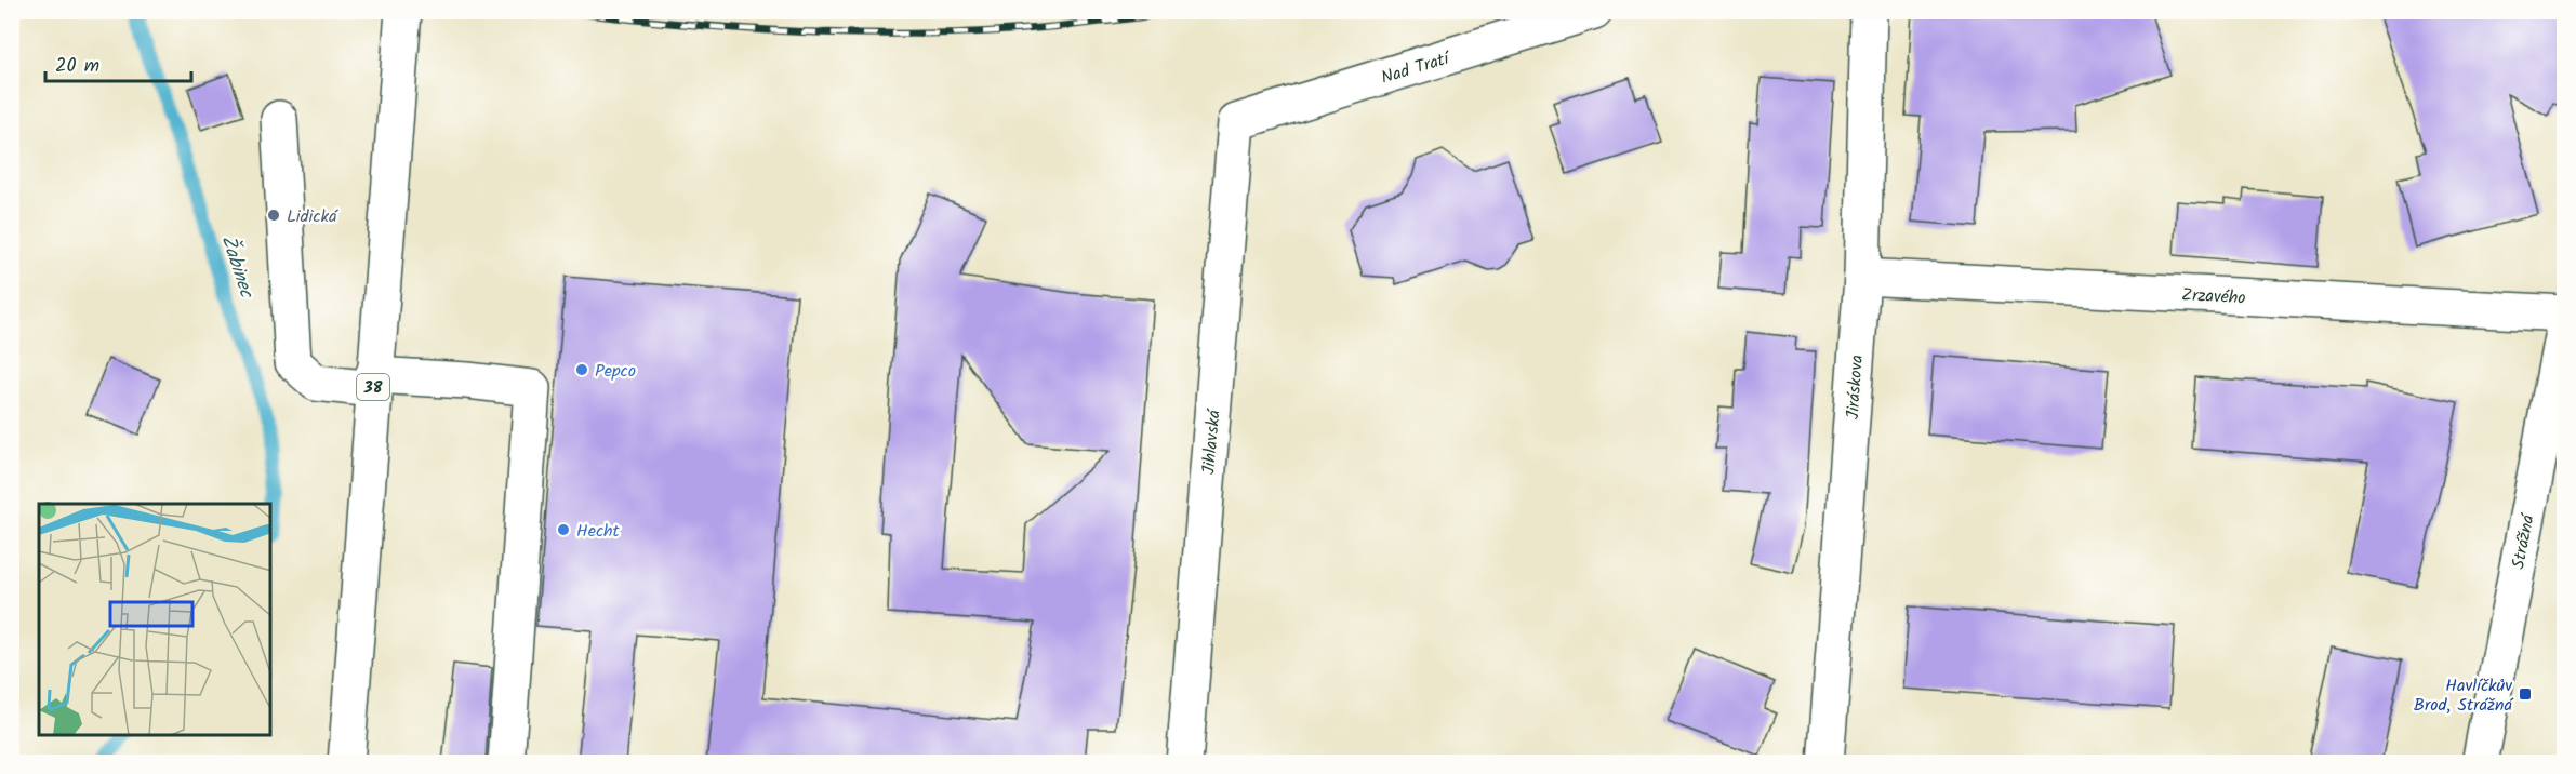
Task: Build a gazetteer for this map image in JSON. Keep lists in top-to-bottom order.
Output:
{
  "streets": {
    "street": [
      "Nad Tratí",
      "Zrzavého",
      "38",
      "Jiráskova",
      "Jihlavská",
      "Strážná"
    ]
  },
  "crossings": [
    ["Nad Tratí", "Jihlavská"],
    ["Zrzavého", "Jiráskova"]
  ],
  "water": ["Žabinec"],
  "places": {
    "other": ["Lidická", "Pepco", "Hecht"],
    "transit": ["Havlíčkův Brod, Strážná"]
  },
  "scale_bar": "20 m"
}
